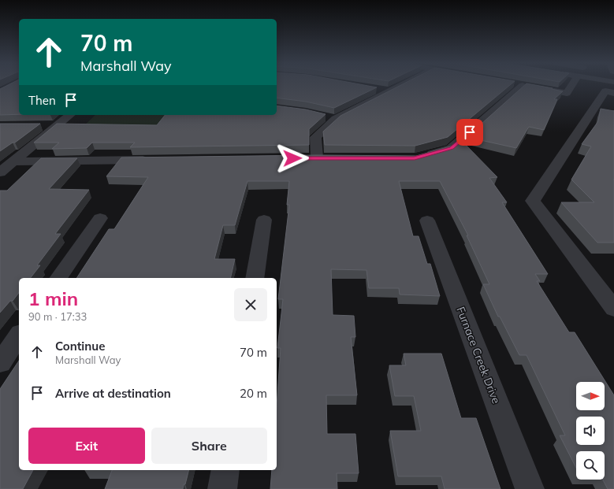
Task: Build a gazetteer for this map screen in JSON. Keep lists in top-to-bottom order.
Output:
{
  "streets": {
    "street": ["Furnace Creek Drive"]
  },
  "north": "right",
  "page": {
    "turn": ["70 m", "Marshall Way"],
    "then": "Then",
    "heading": ["1 min", "90 m · 17:33"],
    "list": [
      {
        "name": "Continue",
        "note": "Marshall Way",
        "value": "70 m"
      },
      {
        "name": "Arrive at destination",
        "value": "20 m"
      }
    ],
    "buttons": ["Exit", "Share"]
  }
}
